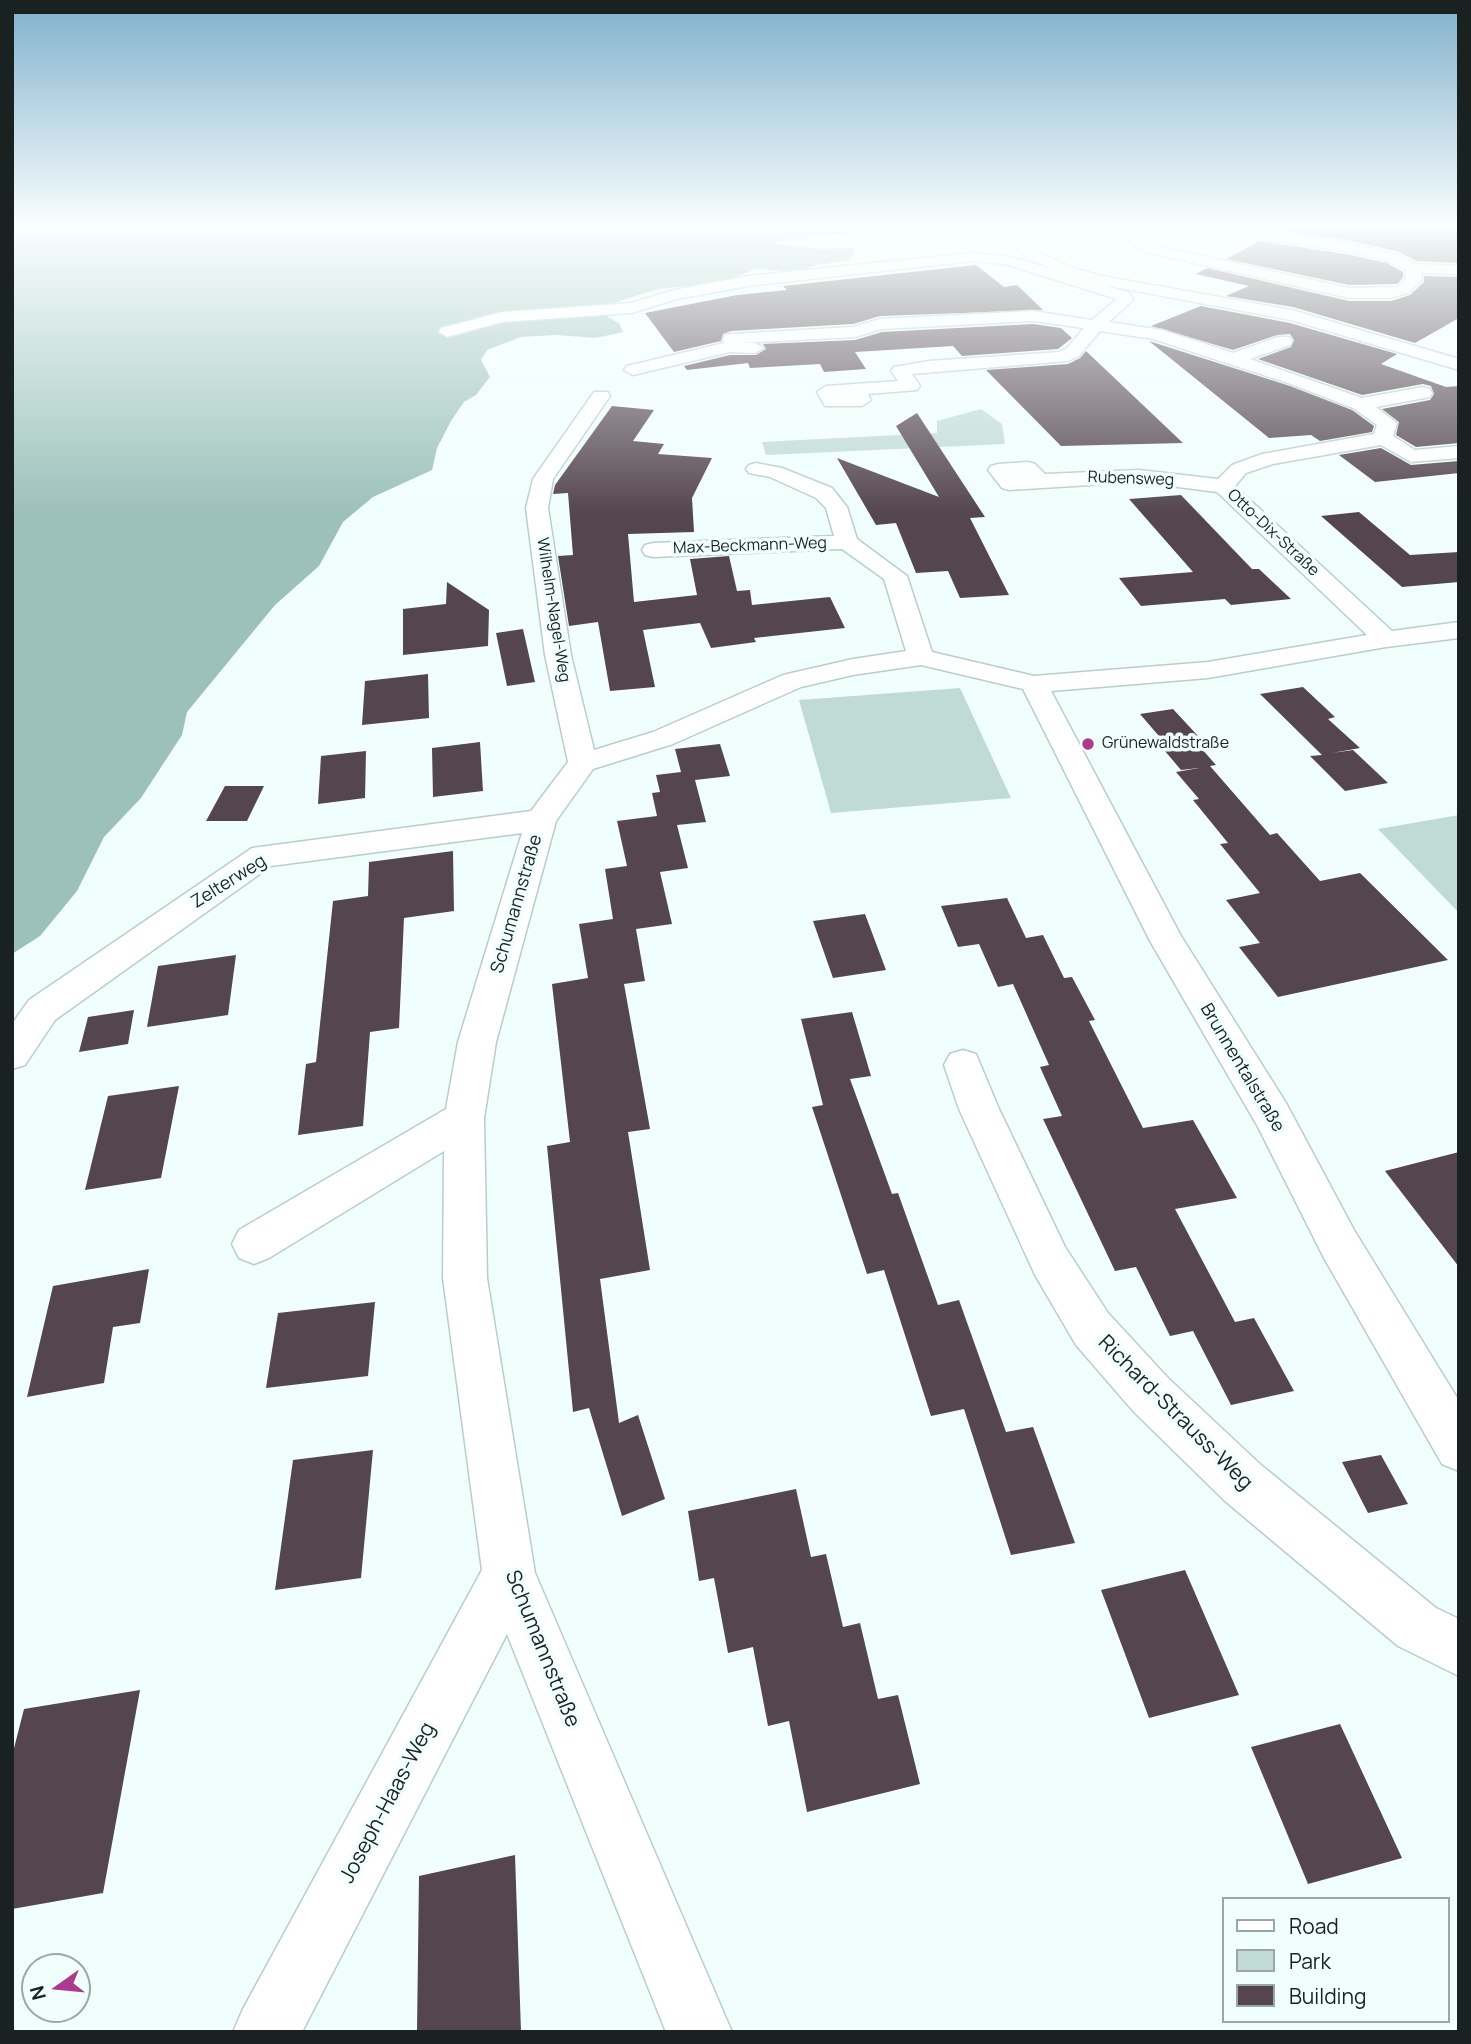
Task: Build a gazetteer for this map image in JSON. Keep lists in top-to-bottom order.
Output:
{
  "streets": {
    "street": [
      "Rubensweg",
      "Otto-Dix-Straße",
      "Max-Beckmann-Weg",
      "Wilhelm-Nagel-Weg",
      "Zelterweg",
      "Schumannstraße",
      "Brunnentalstraße",
      "Richard-Strauss-Weg",
      "Joseph-Haas-Weg"
    ]
  },
  "crossings": [
    ["Rubensweg", "Otto-Dix-Straße"],
    ["Wilhelm-Nagel-Weg", "Schumannstraße"],
    ["Zelterweg", "Schumannstraße"],
    ["Schumannstraße", "Joseph-Haas-Weg"]
  ],
  "places": ["Grünewaldstraße"],
  "legend": ["Road", "Park", "Building"],
  "north": "left"
}
